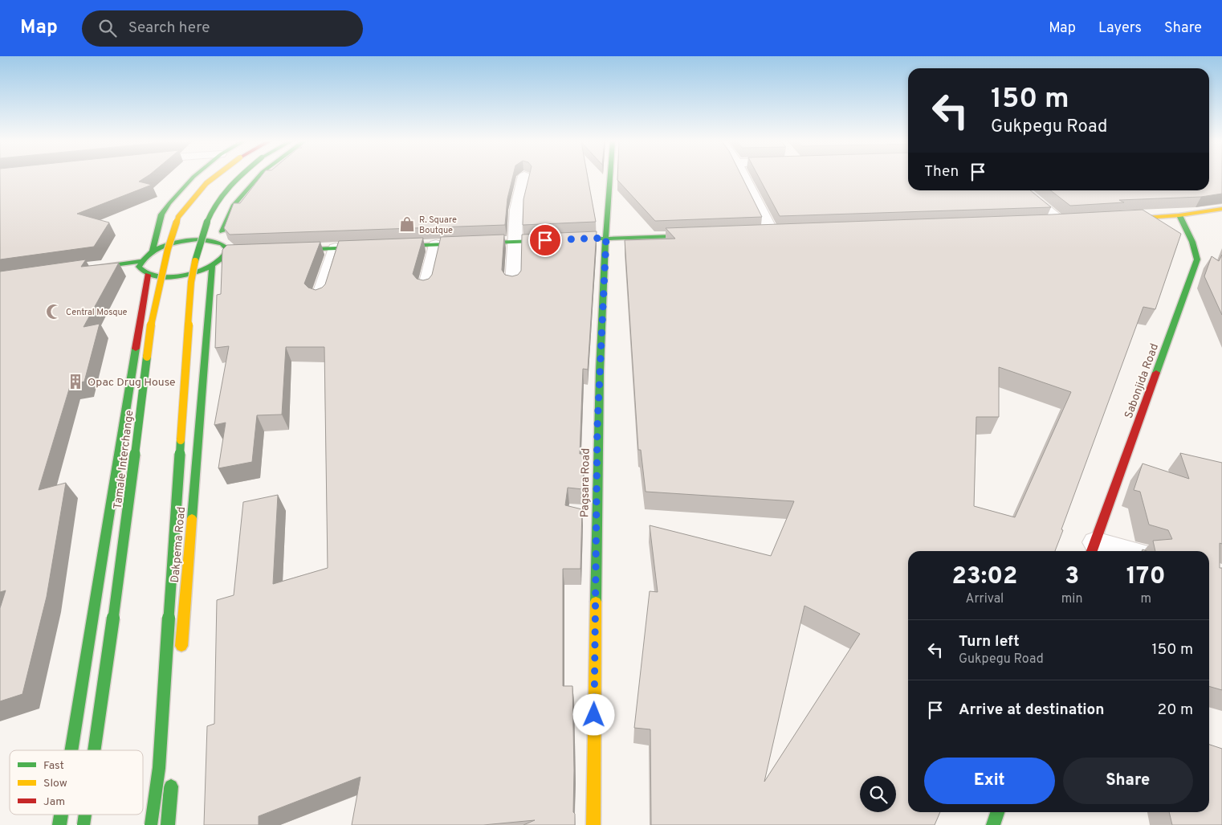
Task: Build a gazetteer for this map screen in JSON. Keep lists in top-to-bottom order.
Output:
{
  "streets": {
    "main road": [
      "Sabonjida Road",
      "Tamale Interchange",
      "Pagsara Road",
      "Dakpema Road"
    ]
  },
  "places": {
    "shop": ["R. Square Boutque"],
    "mosque": ["Central Mosque"],
    "building": ["Opac Drug House"]
  },
  "legend": ["Fast", "Slow", "Jam"],
  "page": {
    "header": "Map",
    "search": "Search here",
    "nav": ["Map", "Layers", "Share"],
    "turn": ["150 m", "Gukpegu Road"],
    "then": "Then",
    "eta": [
      "23:02",
      "Arrival",
      "3",
      "min",
      "170",
      "m"
    ],
    "list": [
      {
        "name": "Turn left",
        "note": "Gukpegu Road",
        "value": "150 m"
      },
      {
        "name": "Arrive at destination",
        "value": "20 m"
      }
    ],
    "buttons": ["Exit", "Share"]
  }
}
